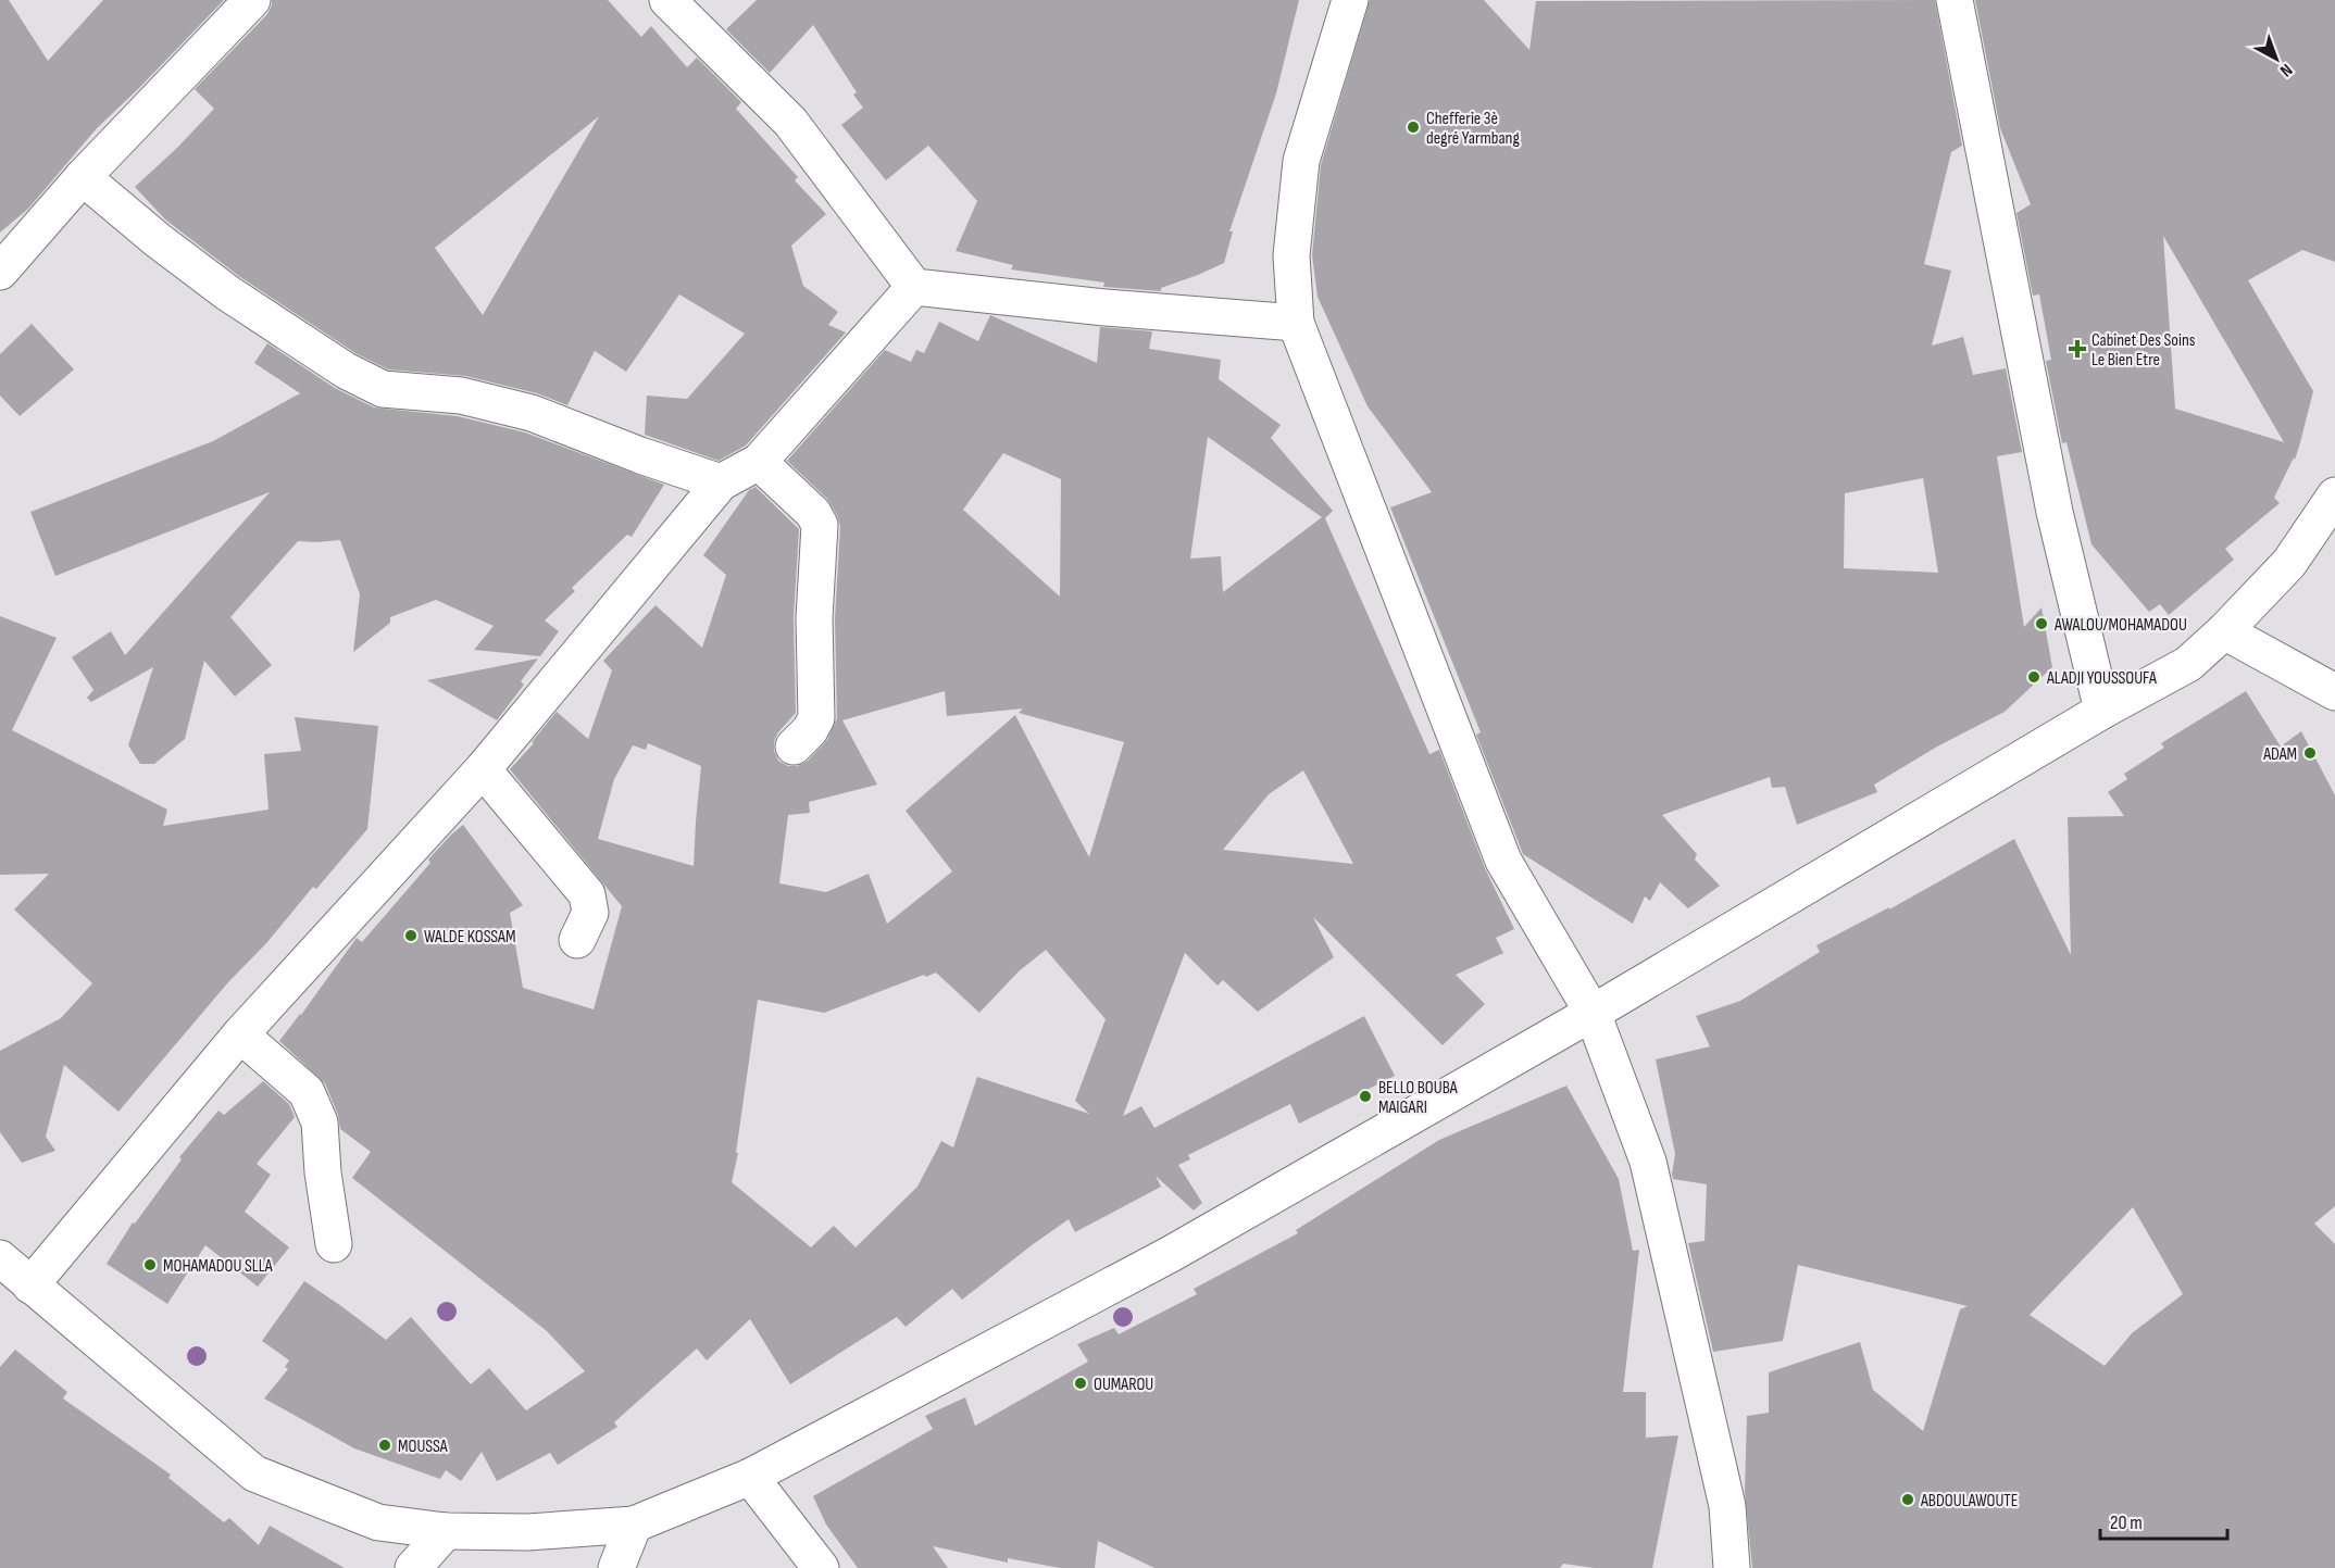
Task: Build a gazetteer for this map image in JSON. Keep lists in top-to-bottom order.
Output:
{
  "places": {
    "other": [
      "Chefferie 3è degré Yarmbang",
      "AWALOU/MOHAMADOU",
      "ALADJI YOUSSOUFA",
      "ADAM",
      "WALDE KOSSAM",
      "BELLO BOUBA MAIGARI",
      "MOHAMADOU SLLA",
      "OUMAROU",
      "MOUSSA",
      "ABDOULAWOUTE"
    ],
    "health": ["Cabinet Des Soins Le Bien Etre"]
  },
  "scale_bar": "20 m",
  "north": "bottom right"
}
